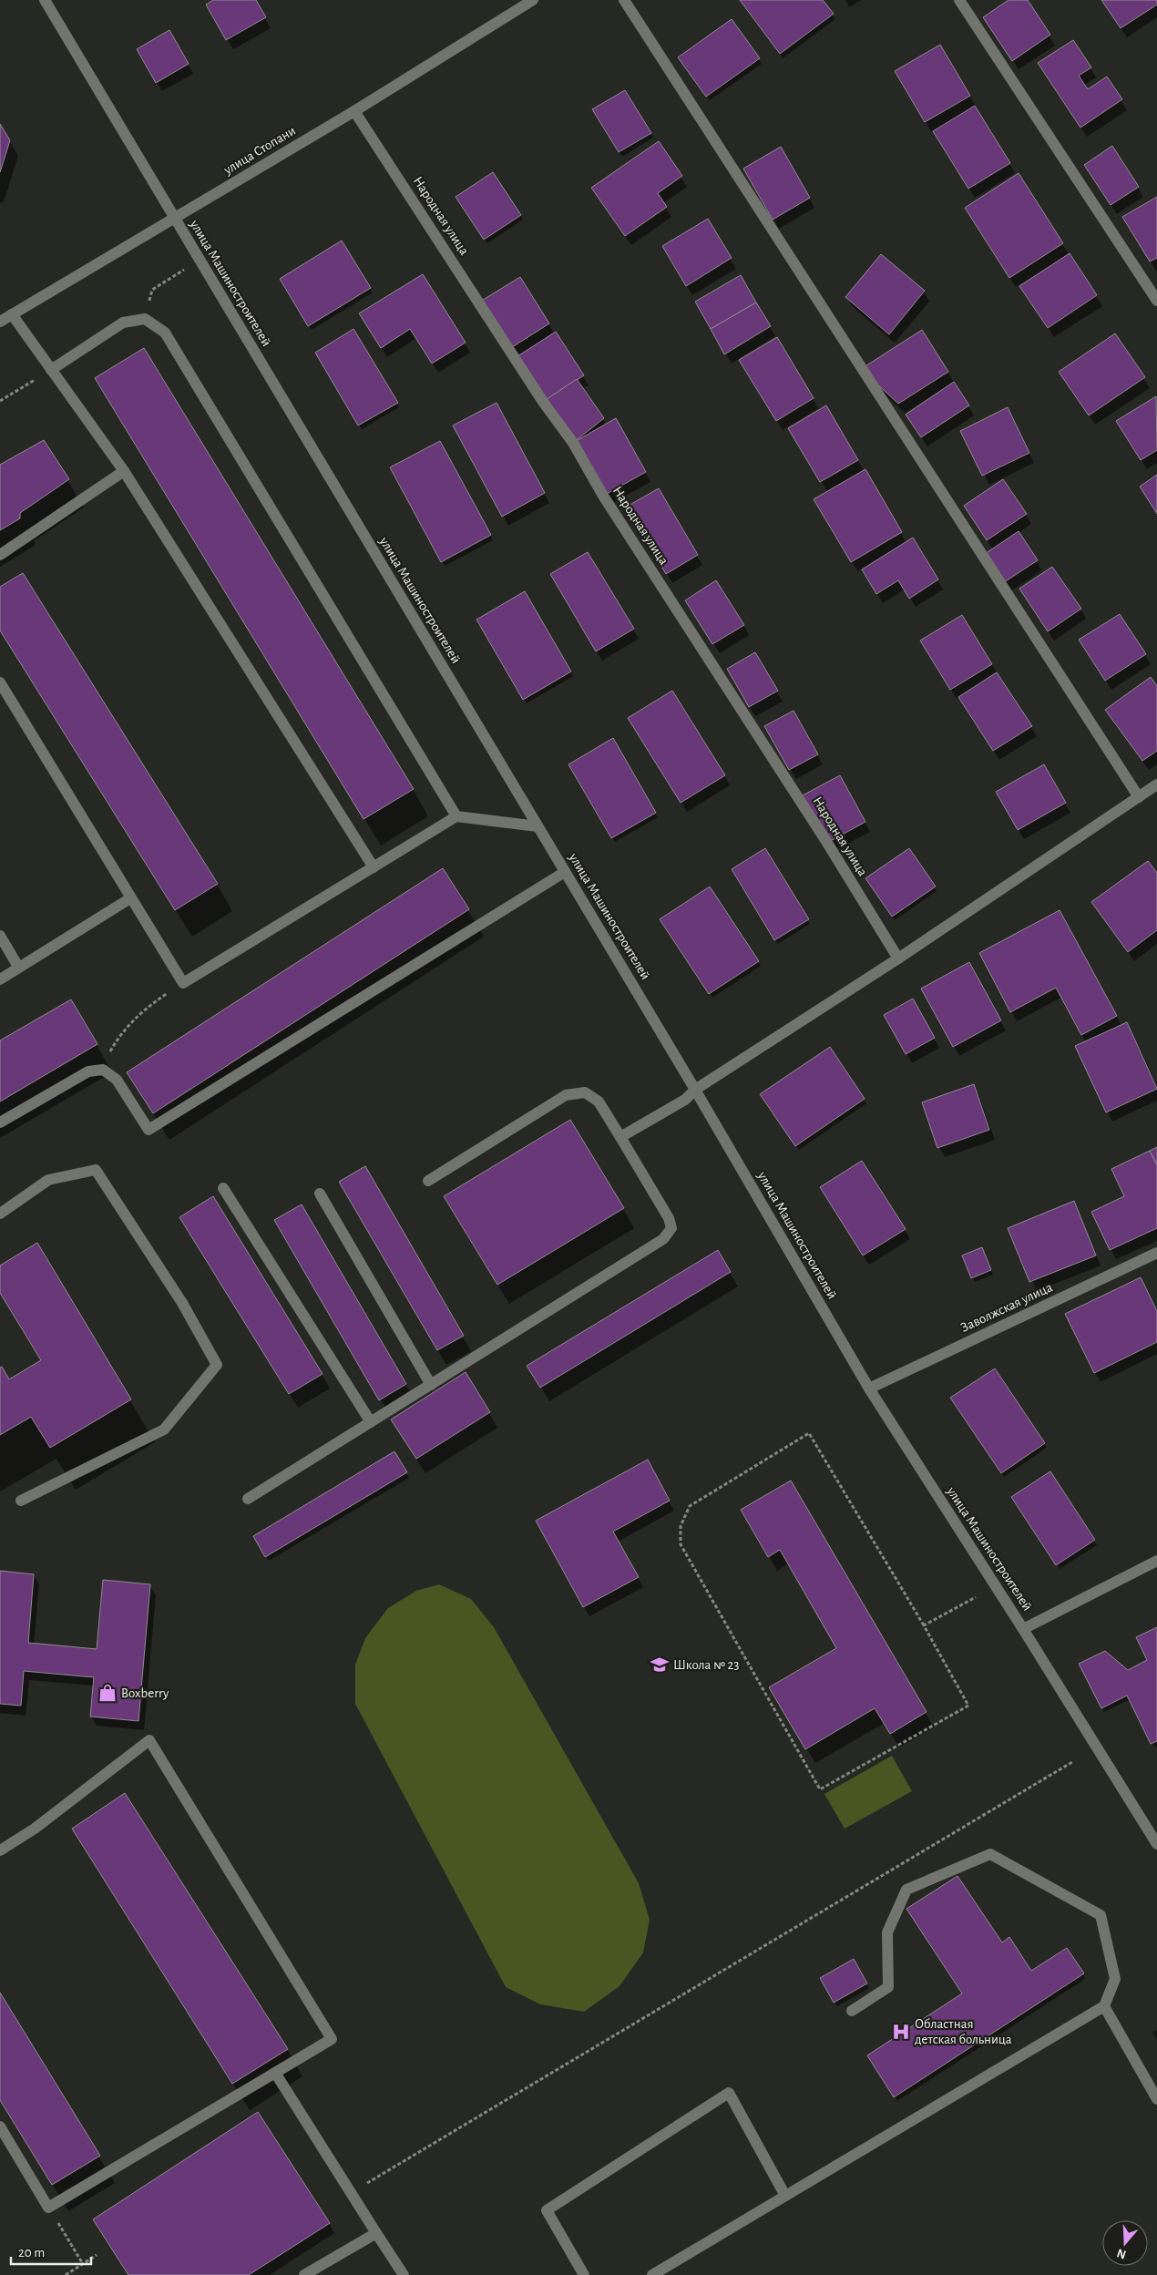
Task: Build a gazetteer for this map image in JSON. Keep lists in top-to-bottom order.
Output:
{
  "streets": {
    "street": [
      "улица Стопани",
      "Народная улица",
      "улица Машиностроителей",
      "Заволжская улица"
    ]
  },
  "crossings": [
    ["улица Стопани", "Народная улица"],
    ["улица Стопани", "улица Машиностроителей"],
    ["улица Машиностроителей", "Заволжская улица"]
  ],
  "places": {
    "school or university": ["Школа № 23"],
    "shop": ["Boxberry"],
    "hospital": ["Областная детская больница"]
  },
  "scale_bar": "20 m",
  "north": "bottom"
}
